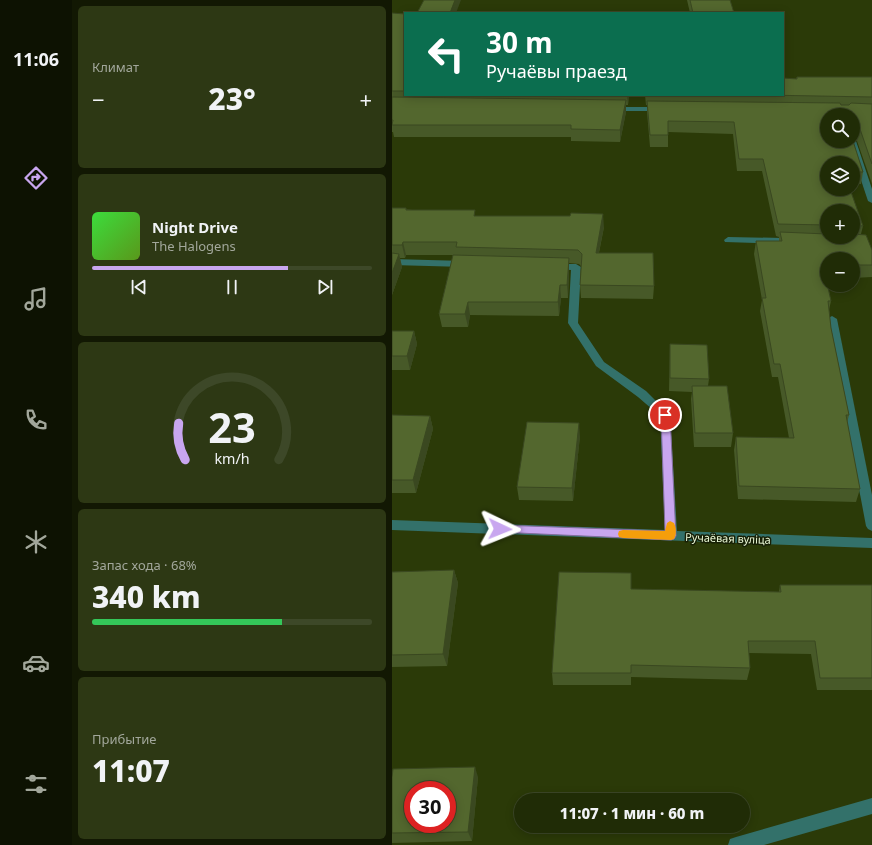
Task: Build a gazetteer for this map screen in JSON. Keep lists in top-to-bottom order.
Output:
{
  "streets": {
    "street": ["Ручаёвая вуліца"]
  },
  "page": {
    "tabs": "11:06",
    "tile": [
      "Климат",
      ["Запас хода · 68%", "340 km"],
      ["Прибытие", "11:07"]
    ],
    "turn": ["30 m", "Ручаёвы праезд"],
    "heat": ["−", "23°", "+"],
    "map_buttons": ["+", "−"],
    "song": ["Night Drive", "The Halogens"],
    "limit": "30",
    "trip": "11:07 · 1 мин · 60 m",
    "gauge": ["23", "km/h"]
  }
}
